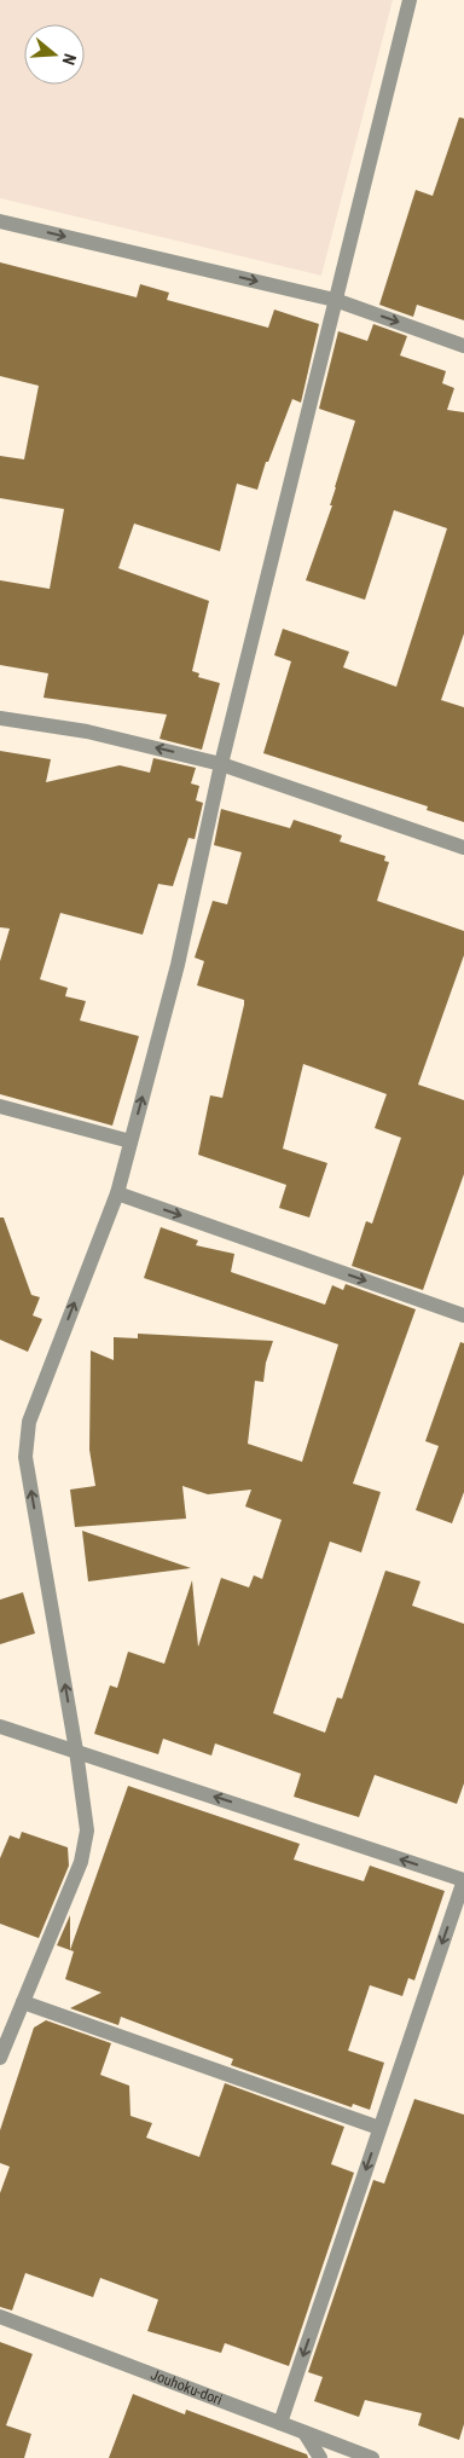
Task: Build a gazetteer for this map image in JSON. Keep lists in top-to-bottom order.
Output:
{
  "streets": {
    "street": ["Jouhoku-dori"]
  },
  "north": "right"
}
